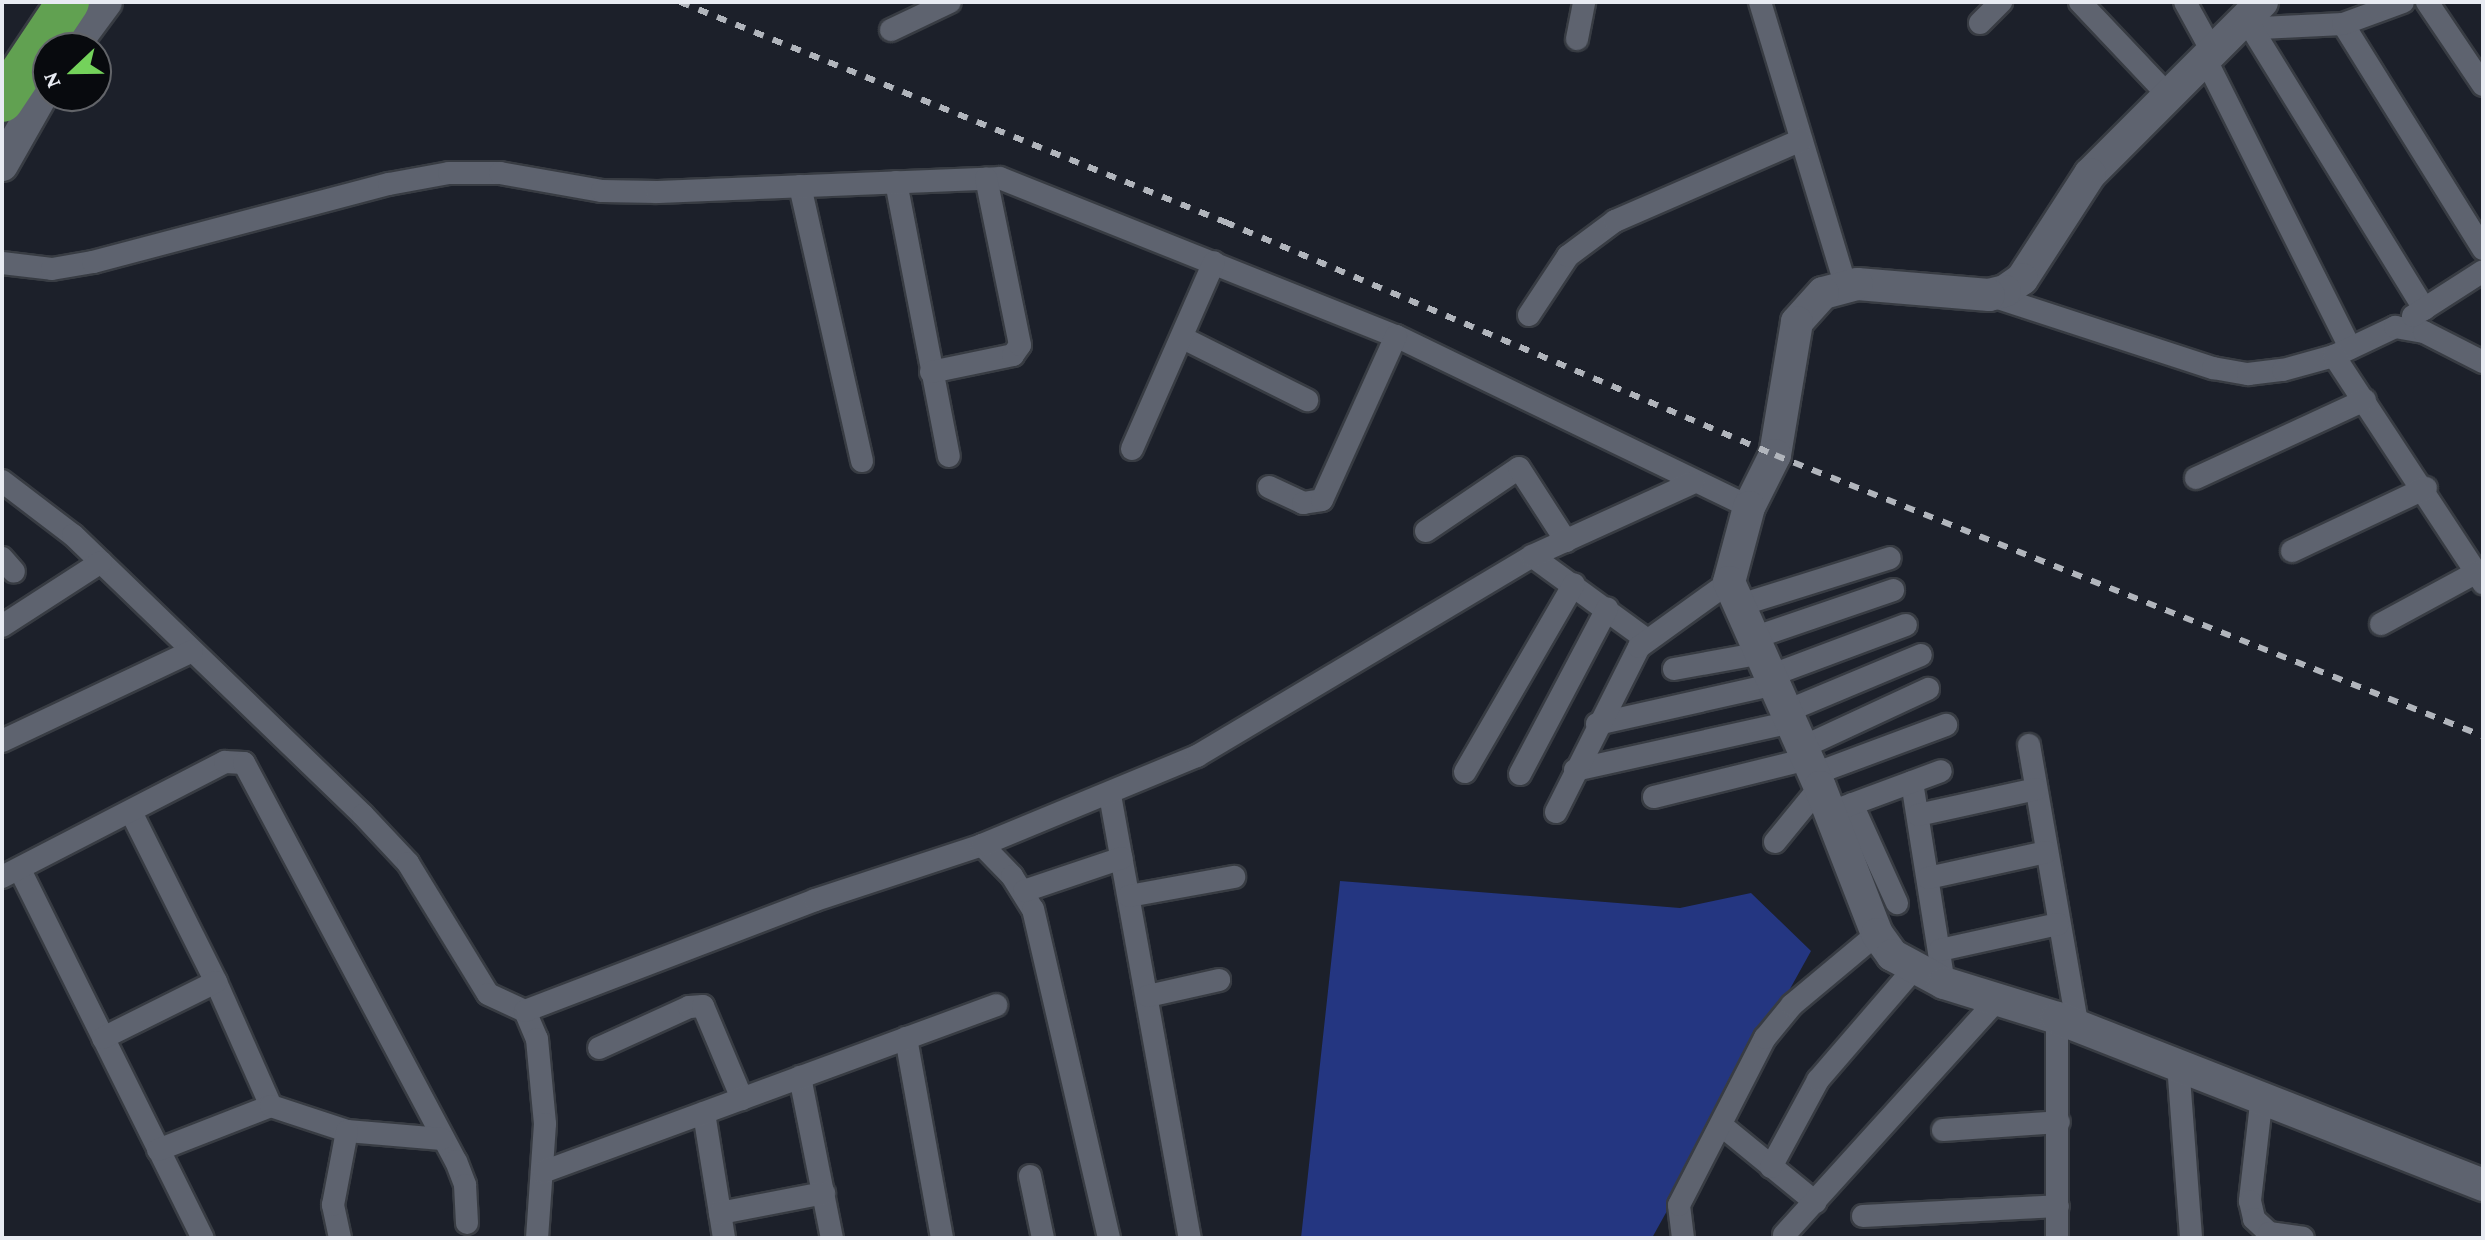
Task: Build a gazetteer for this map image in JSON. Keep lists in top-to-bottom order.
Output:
{
  "north": "left"
}
